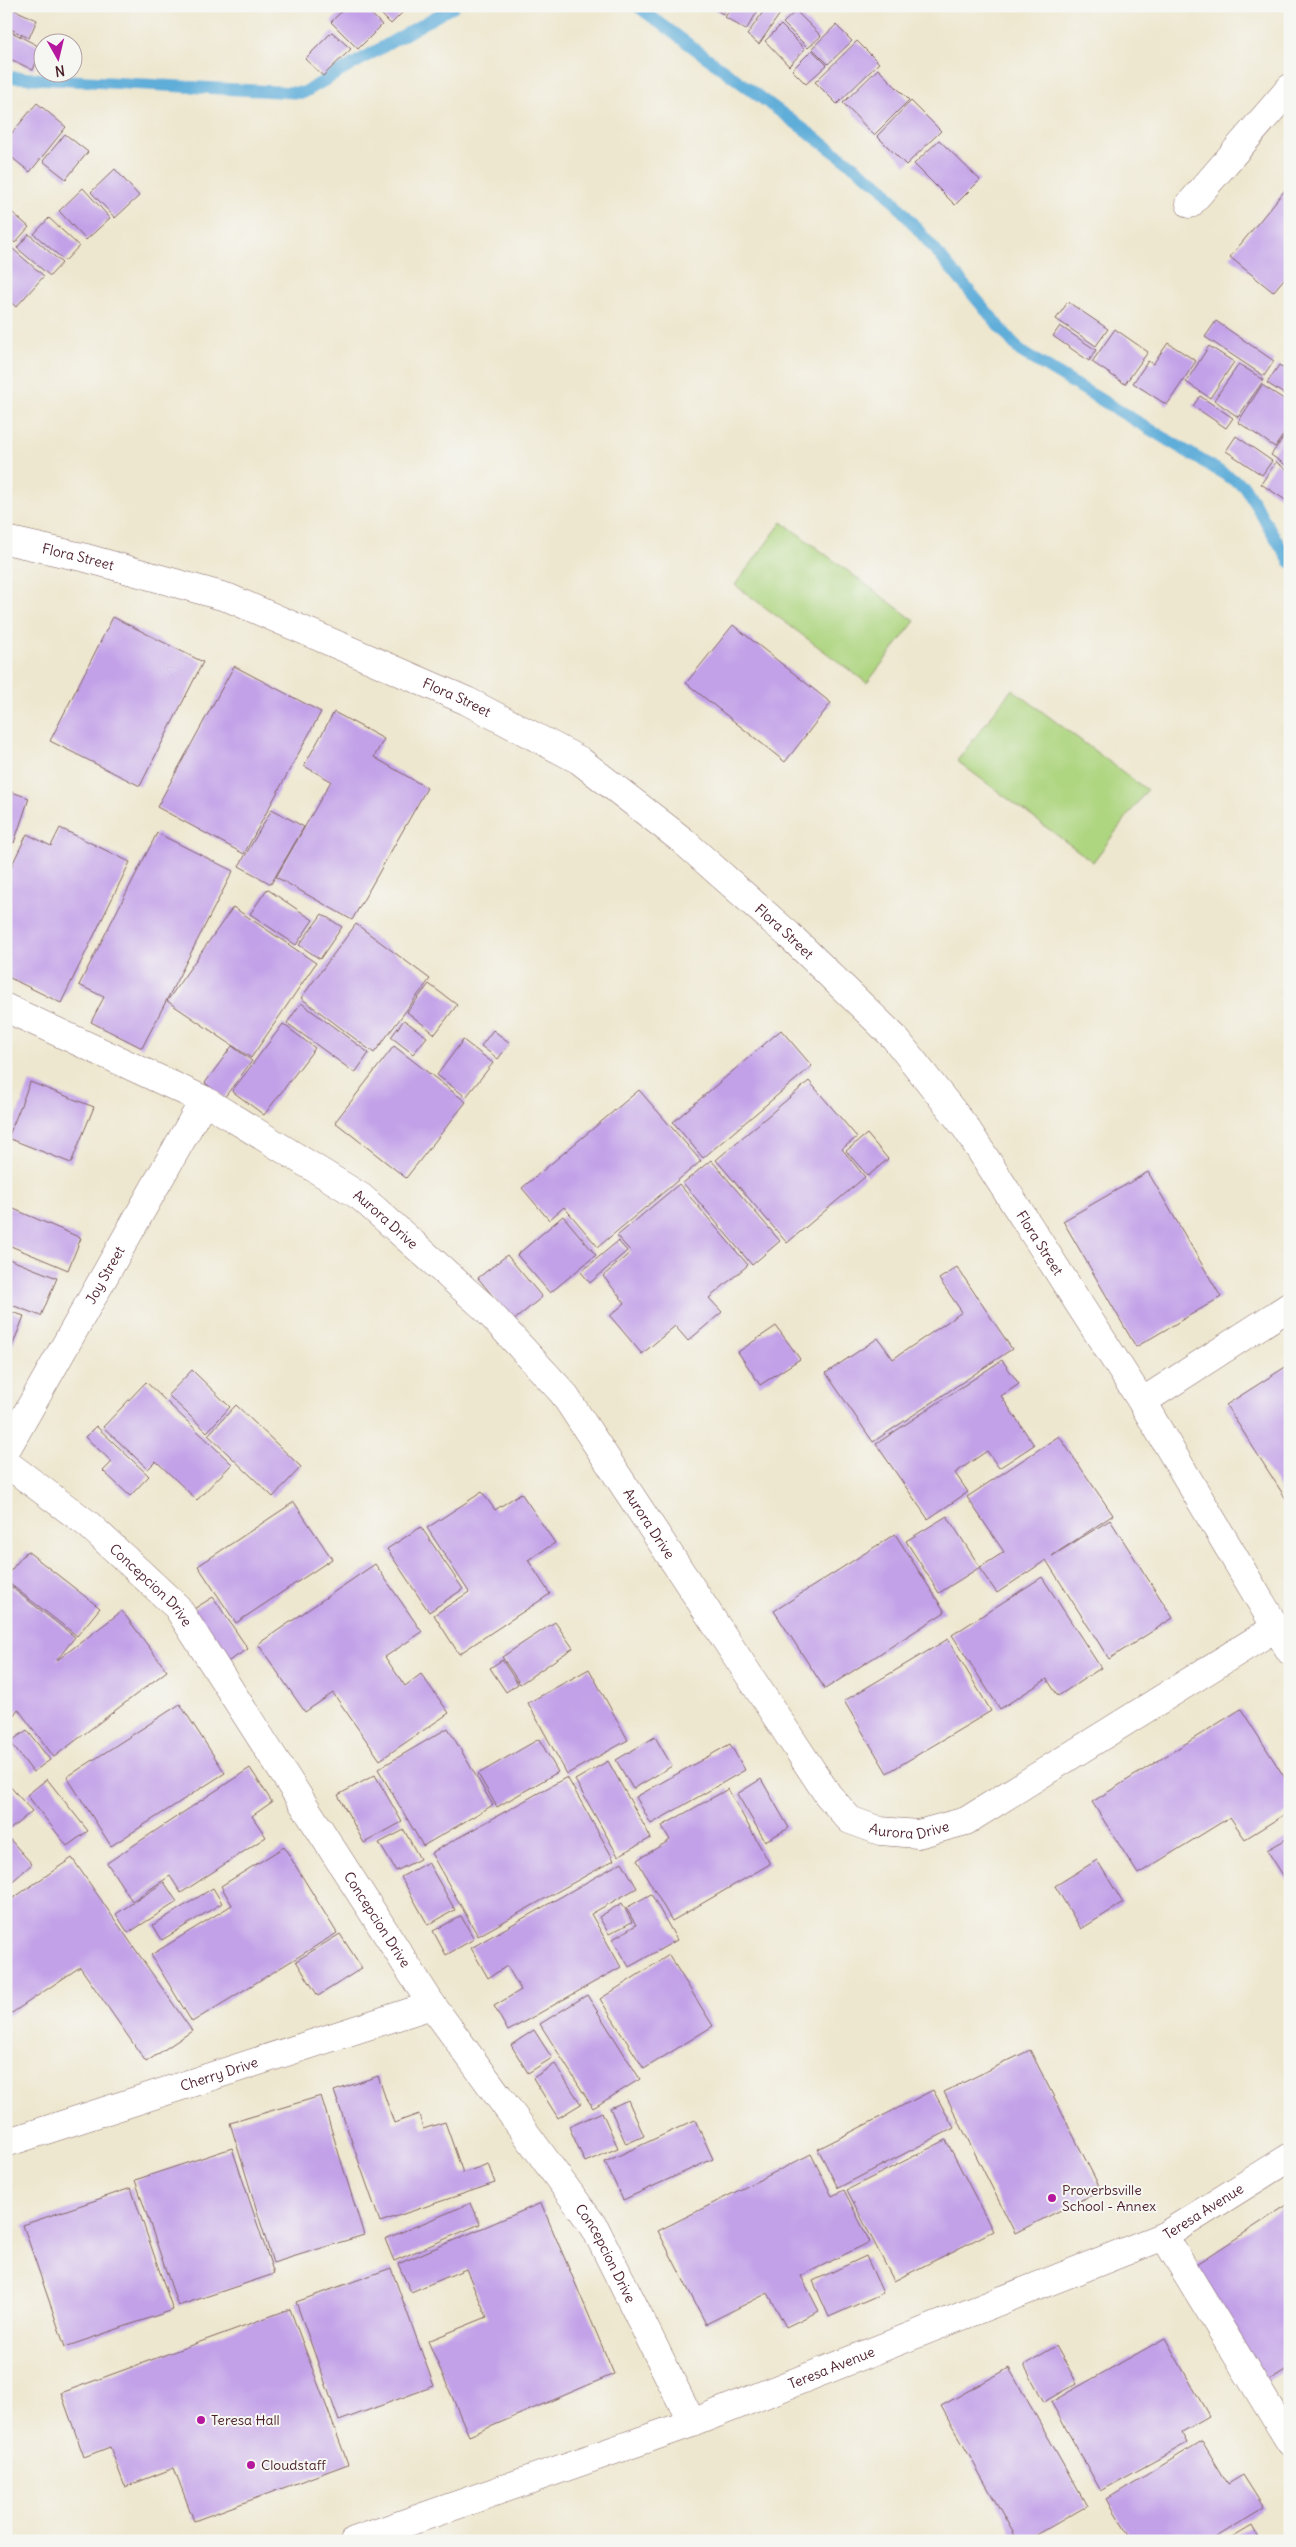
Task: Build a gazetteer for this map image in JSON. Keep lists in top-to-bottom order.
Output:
{
  "streets": {
    "street": [
      "Flora Street",
      "Aurora Drive",
      "Joy Street",
      "Concepcion Drive",
      "Cherry Drive",
      "Teresa Avenue"
    ]
  },
  "crossings": [
    ["Flora Street", "Aurora Drive"],
    ["Aurora Drive", "Joy Street"],
    ["Concepcion Drive", "Cherry Drive"],
    ["Concepcion Drive", "Teresa Avenue"]
  ],
  "places": ["Proverbsville School - Annex", "Teresa Hall", "Cloudstaff"],
  "north": "bottom"
}
